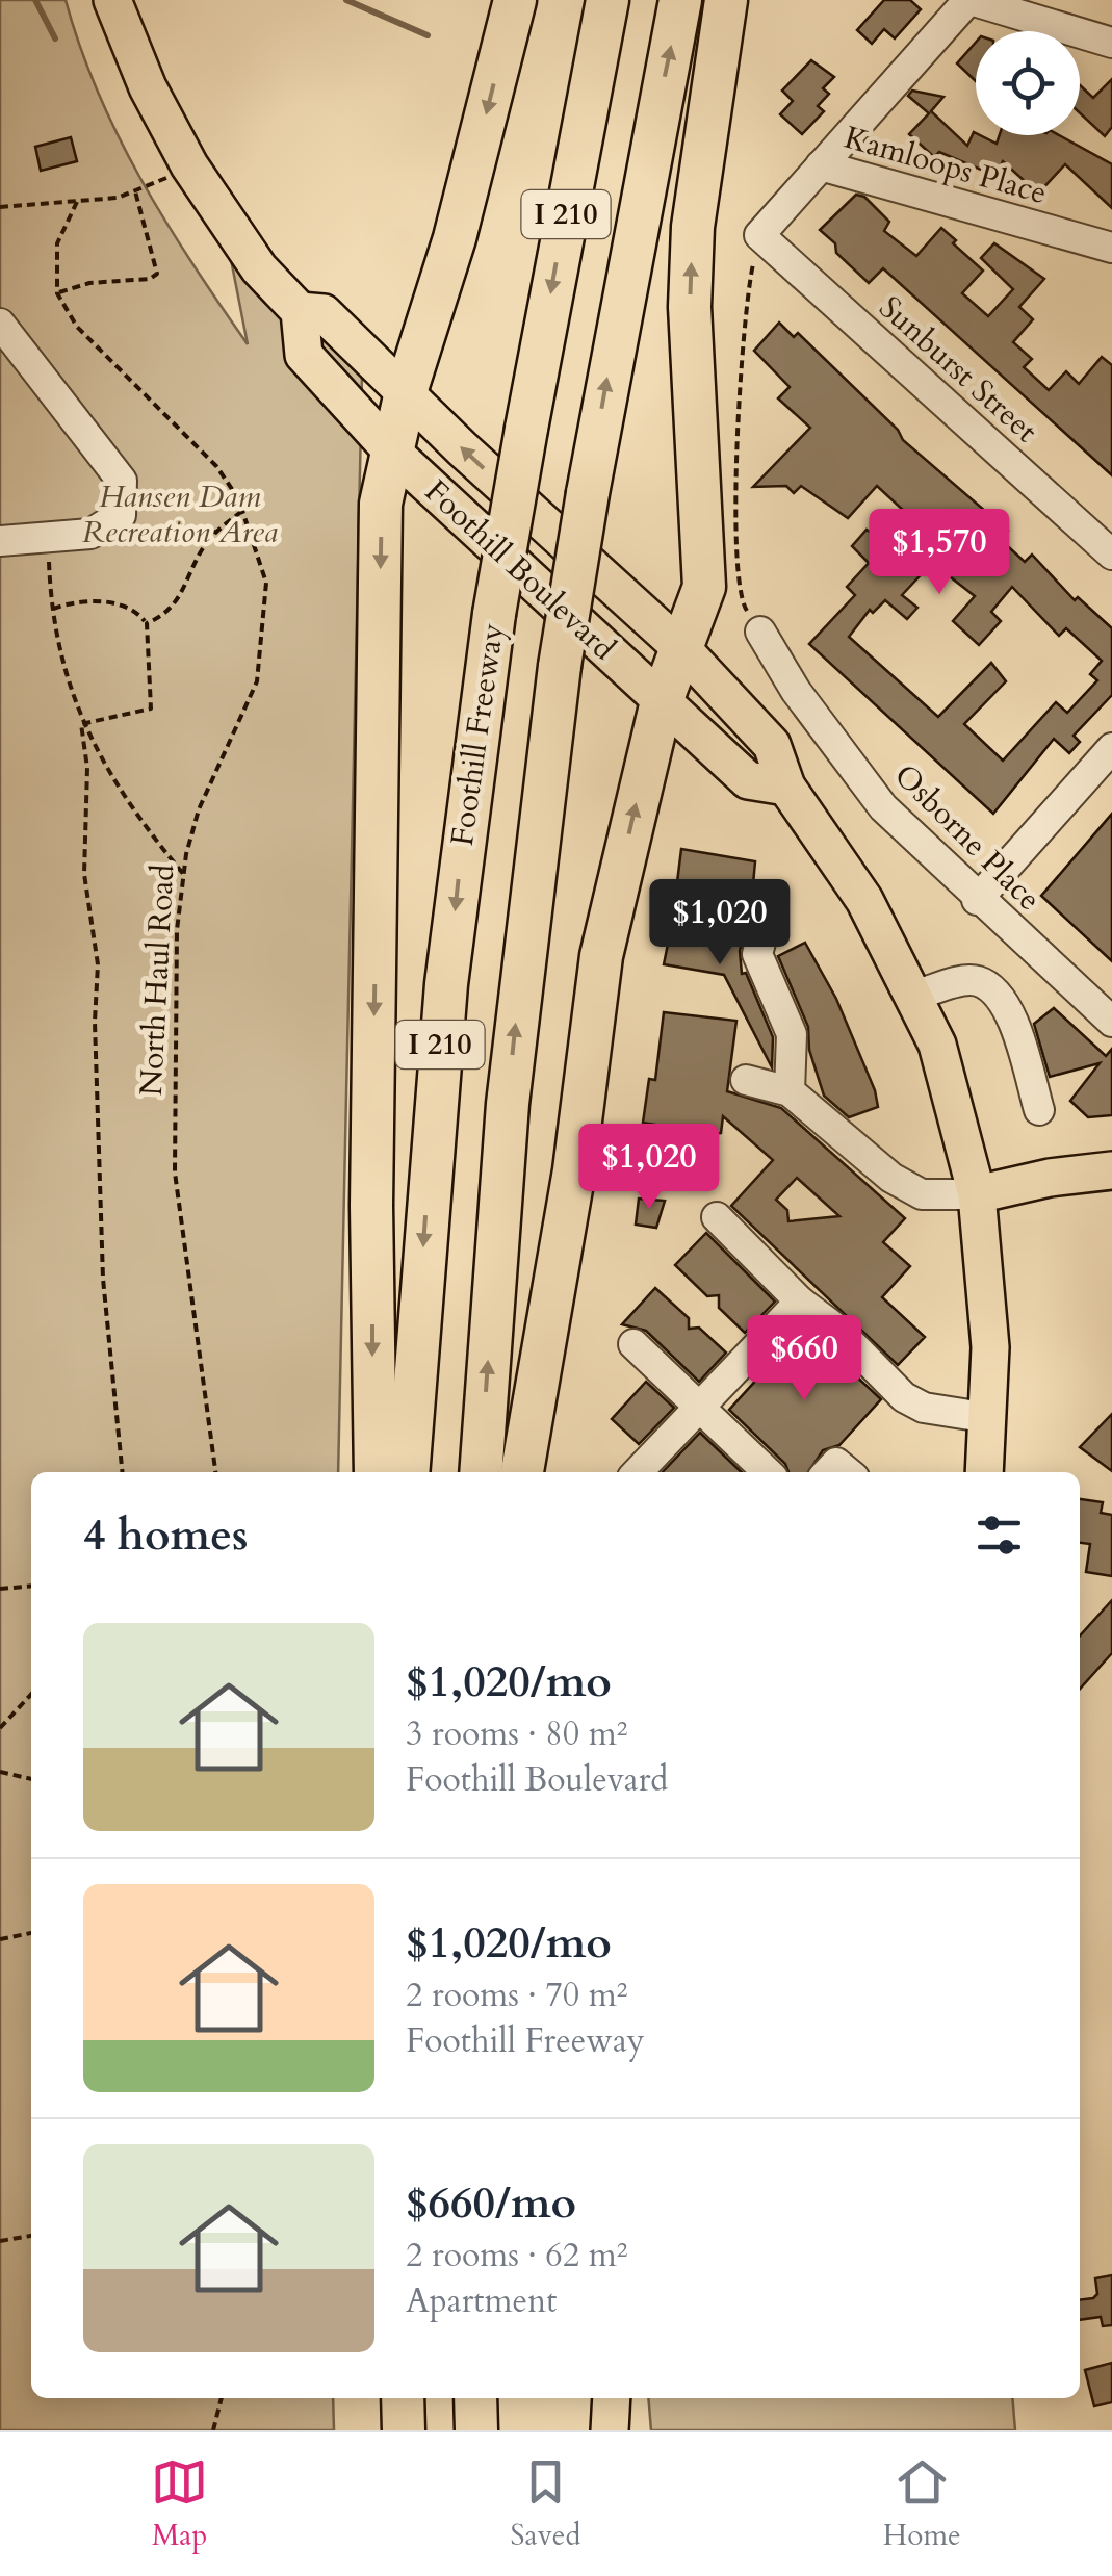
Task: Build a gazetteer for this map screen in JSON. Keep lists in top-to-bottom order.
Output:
{
  "streets": {
    "highway": ["I 210", "Foothill Freeway"],
    "main road": ["Foothill Boulevard"],
    "street": ["Kamloops Place", "Sunburst Street", "Osborne Place"],
    "path": ["North Haul Road"]
  },
  "parks": ["Hansen Dam Recreation Area"],
  "page": {
    "price": [
      "$1,570",
      "$1,020",
      "$1,020",
      "$660"
    ],
    "heading": "4 homes",
    "list": [
      {
        "name": "$1,020/mo",
        "note": "3 rooms · 80 m² · Foothill Boulevard"
      },
      {
        "name": "$1,020/mo",
        "note": "2 rooms · 70 m² · Foothill Freeway"
      },
      {
        "name": "$660/mo",
        "note": "2 rooms · 62 m² · Apartment"
      }
    ],
    "tabs": ["Map", "Saved", "Home"]
  }
}
